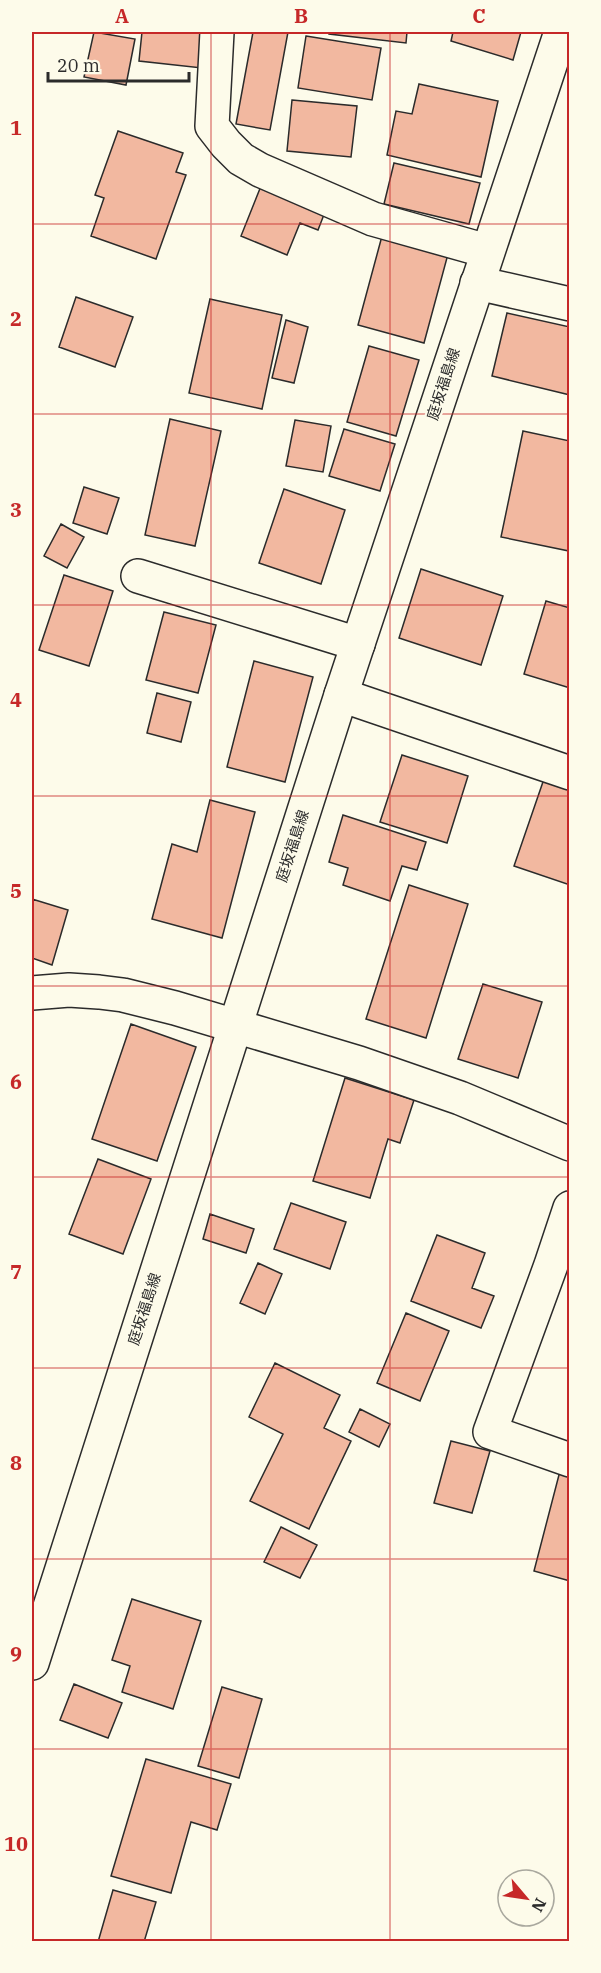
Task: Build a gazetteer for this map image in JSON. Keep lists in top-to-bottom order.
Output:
{
  "streets": {
    "street": ["庭坂福島線"]
  },
  "scale_bar": "20 m",
  "north": "bottom right",
  "grid": {
    "columns": ["A", "B", "C"],
    "rows": [
      "1",
      "2",
      "3",
      "4",
      "5",
      "6",
      "7",
      "8",
      "9",
      "10"
    ]
  }
}
